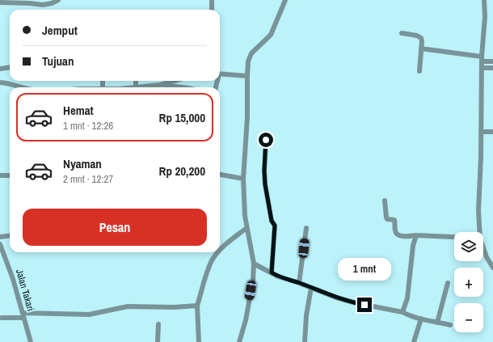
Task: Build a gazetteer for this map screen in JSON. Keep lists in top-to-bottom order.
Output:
{
  "streets": {
    "street": ["Jalan Takari"]
  },
  "page": {
    "banner": ["Jemput", "Tujuan"],
    "list": [
      {
        "name": "Hemat",
        "note": "1 mnt · 12:26",
        "value": "Rp 15,000"
      },
      {
        "name": "Nyaman",
        "note": "2 mnt · 12:27",
        "value": "Rp 20,200"
      }
    ],
    "buttons": "Pesan",
    "map_buttons": ["+", "−"],
    "bubble": "1 mnt"
  }
}
